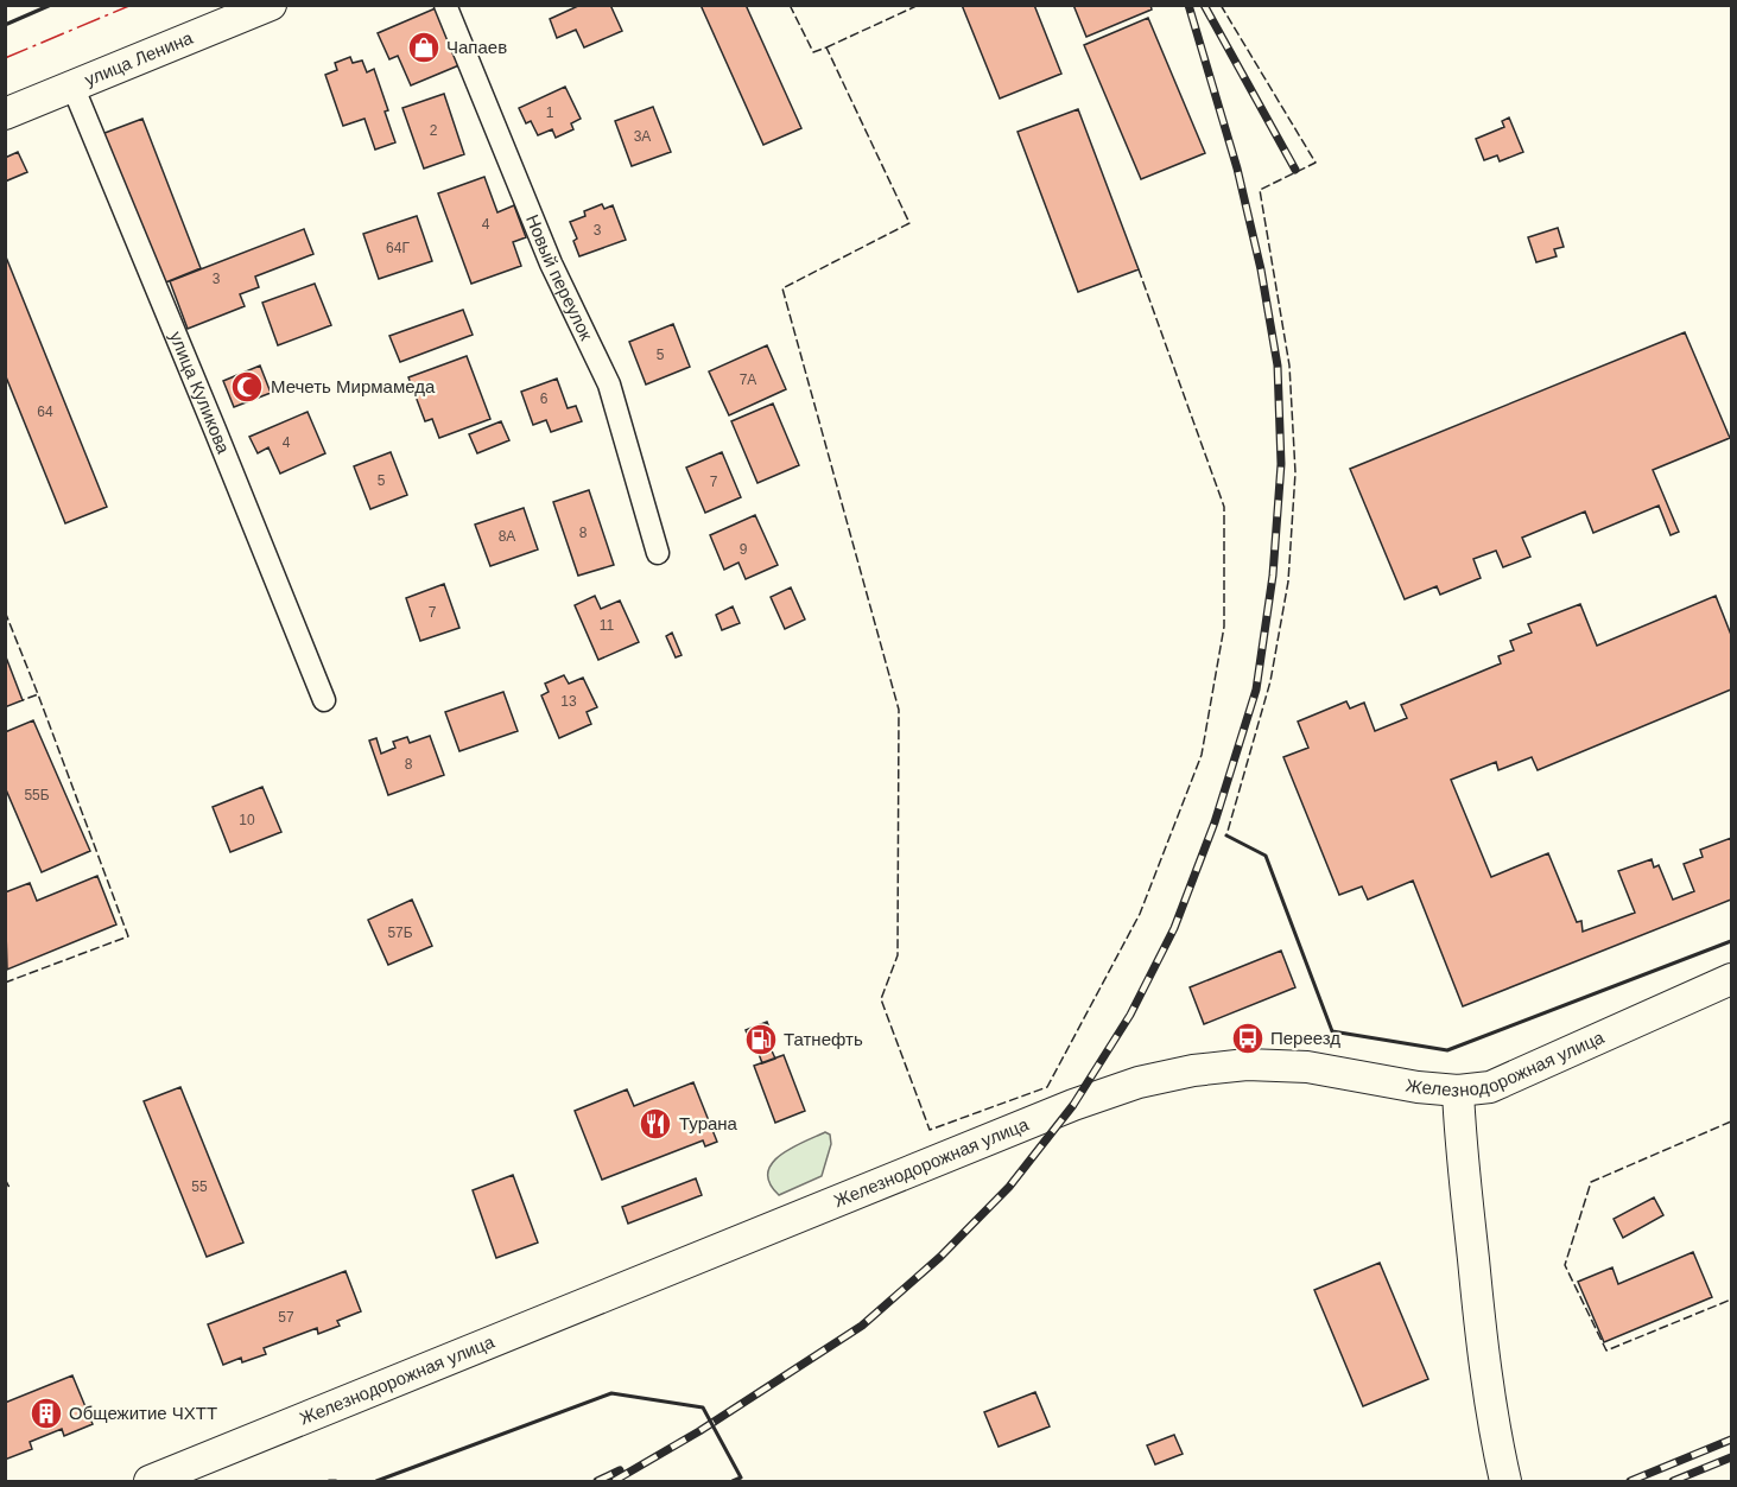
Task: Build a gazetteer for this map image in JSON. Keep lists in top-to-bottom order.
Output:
{
  "streets": {
    "main road": ["улица Ленина", "Железнодорожная улица"],
    "street": ["Новый переулок", "улица Куликова"]
  },
  "crossings": [
    ["улица Ленина", "улица Куликова"]
  ],
  "places": {
    "shop": ["Чапаев"],
    "mosque": ["Мечеть Мирмамеда"],
    "bus stop": ["Переезд"],
    "fuel station": ["Татнефть"],
    "restaurant": ["Турана"],
    "building": ["Общежитие ЧХТТ"]
  },
  "house_numbers": [
    "1",
    "2",
    "3А",
    "4",
    "3",
    "64Г",
    "3",
    "5",
    "7А",
    "6",
    "64",
    "4",
    "5",
    "7",
    "8",
    "8А",
    "9",
    "7",
    "11",
    "13",
    "8",
    "55Б",
    "10",
    "57Б",
    "55",
    "57"
  ]
}
